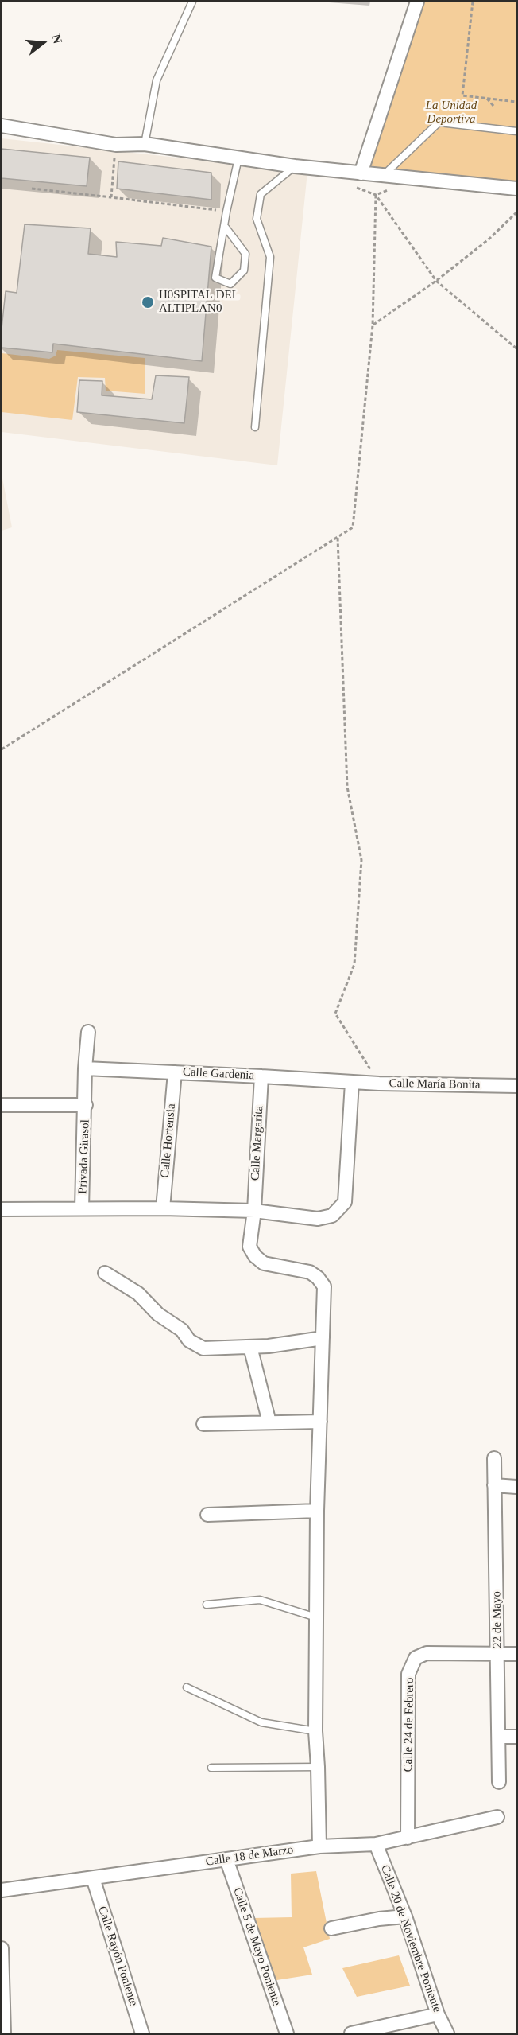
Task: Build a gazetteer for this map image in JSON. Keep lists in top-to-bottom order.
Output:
{
  "streets": {
    "street": [
      "Calle Gardenia",
      "Calle María Bonita",
      "Calle Hortensia",
      "Calle Margarita",
      "Privada Girasol",
      "22 de Mayo",
      "Calle 24 de Febrero",
      "Calle 18 de Marzo",
      "Calle 20 de Noviembre Poniente",
      "Calle 5 de Mayo Poniente",
      "Calle Rayón Poniente"
    ]
  },
  "crossings": [
    ["Calle Gardenia", "Calle María Bonita"],
    ["Calle Gardenia", "Calle Hortensia"],
    ["Calle Gardenia", "Calle Margarita"],
    ["Calle Gardenia", "Privada Girasol"],
    ["Calle Margarita", "Calle 18 de Marzo"],
    ["22 de Mayo", "Calle 24 de Febrero"],
    ["Calle 24 de Febrero", "Calle 18 de Marzo"],
    ["Calle 18 de Marzo", "Calle 20 de Noviembre Poniente"],
    ["Calle 18 de Marzo", "Calle 5 de Mayo Poniente"],
    ["Calle 18 de Marzo", "Calle Rayón Poniente"]
  ],
  "parks": ["La Unidad Deportiva"],
  "places": ["H0SPITAL DEL ALTIPLAN0"],
  "north": "right"
}
